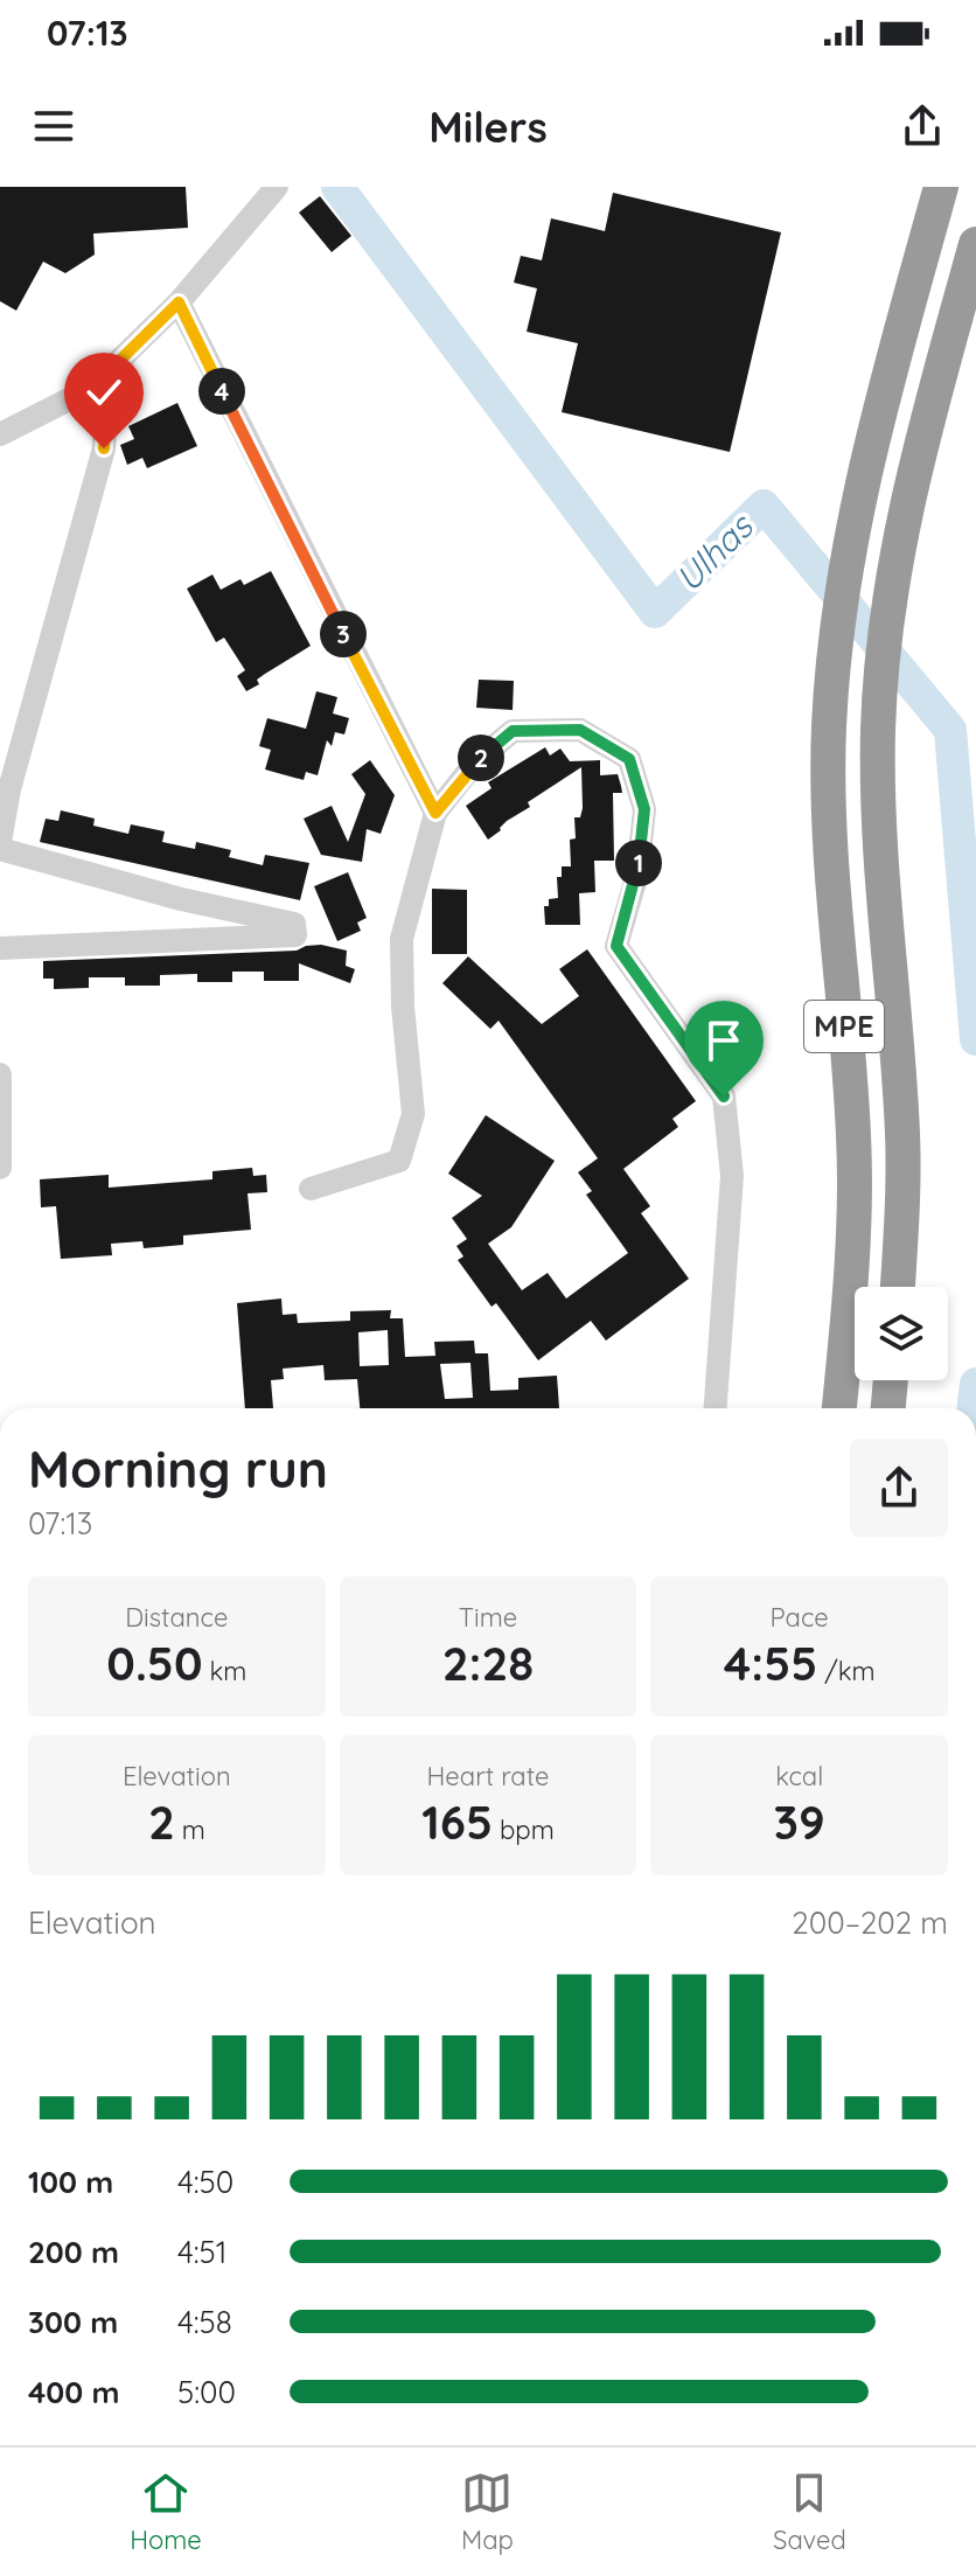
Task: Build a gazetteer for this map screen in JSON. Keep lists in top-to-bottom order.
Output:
{
  "streets": {
    "highway": ["MPE"]
  },
  "water": ["Ulhas"],
  "page": {
    "status": "07:13",
    "header": "Milers",
    "pins": [
      "4",
      "3",
      "2",
      "1"
    ],
    "heading": ["Morning run", "07:13"],
    "stats": [
      ["Distance", "0.50 km"],
      ["Time", "2:28"],
      ["Pace", "4:55 /km"],
      ["Elevation", "2 m"],
      ["Heart rate", "165 bpm"],
      ["kcal", "39"]
    ],
    "chart": ["Elevation", "200–202 m"],
    "list": [
      {
        "name": "100 m",
        "note": "4:50"
      },
      {
        "name": "200 m",
        "note": "4:51"
      },
      {
        "name": "300 m",
        "note": "4:58"
      },
      {
        "name": "400 m",
        "note": "5:00"
      }
    ],
    "tabs": ["Home", "Map", "Saved"]
  }
}
